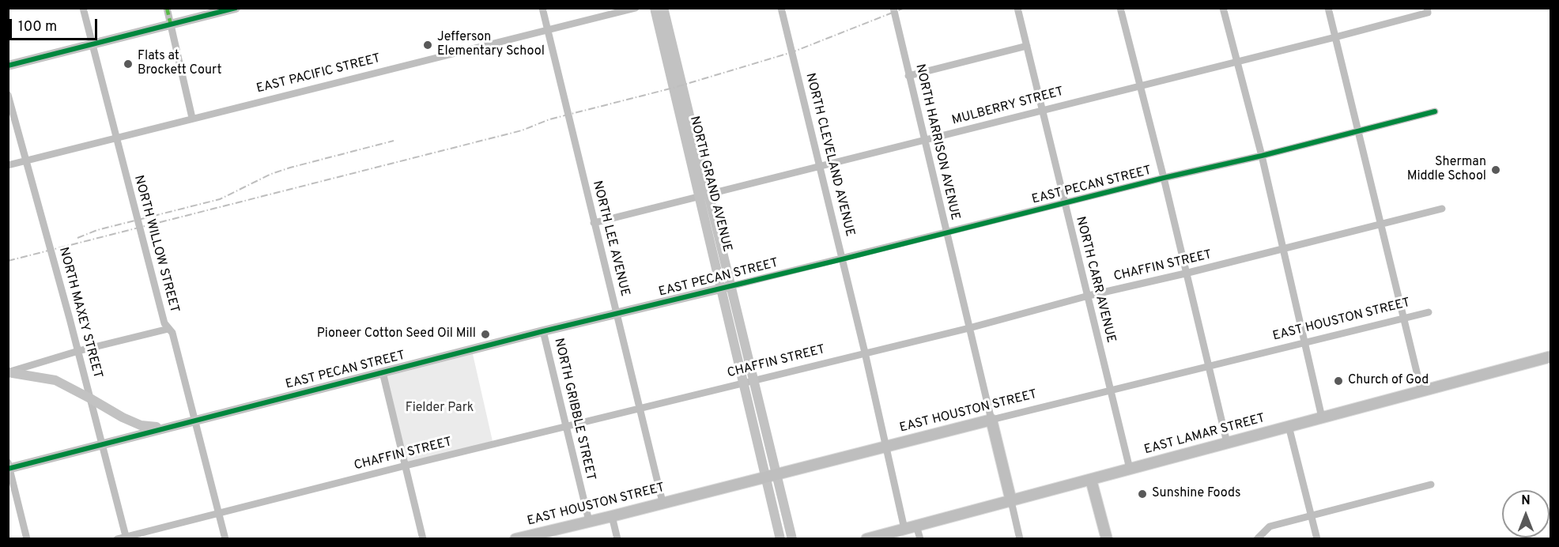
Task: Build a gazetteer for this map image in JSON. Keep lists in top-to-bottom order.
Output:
{
  "streets": {
    "main road": ["EAST HOUSTON STREET", "EAST LAMAR STREET"],
    "street": [
      "EAST PACIFIC STREET",
      "MULBERRY STREET",
      "NORTH HARRISON AVENUE",
      "NORTH CLEVELAND AVENUE",
      "NORTH GRAND AVENUE",
      "EAST PECAN STREET",
      "NORTH LEE AVENUE",
      "NORTH WILLOW STREET",
      "CHAFFIN STREET",
      "NORTH CARR AVENUE",
      "NORTH MAXEY STREET",
      "NORTH GRIBBLE STREET"
    ]
  },
  "crossings": [
    ["EAST PACIFIC STREET", "NORTH LEE AVENUE"],
    ["EAST PACIFIC STREET", "NORTH WILLOW STREET"],
    ["EAST PACIFIC STREET", "NORTH MAXEY STREET"],
    ["MULBERRY STREET", "NORTH HARRISON AVENUE"],
    ["MULBERRY STREET", "NORTH CLEVELAND AVENUE"],
    ["MULBERRY STREET", "NORTH GRAND AVENUE"],
    ["MULBERRY STREET", "NORTH LEE AVENUE"],
    ["MULBERRY STREET", "NORTH CARR AVENUE"],
    ["NORTH HARRISON AVENUE", "EAST PECAN STREET"],
    ["NORTH HARRISON AVENUE", "CHAFFIN STREET"],
    ["NORTH HARRISON AVENUE", "EAST HOUSTON STREET"],
    ["NORTH CLEVELAND AVENUE", "EAST PECAN STREET"],
    ["NORTH CLEVELAND AVENUE", "CHAFFIN STREET"],
    ["NORTH CLEVELAND AVENUE", "EAST HOUSTON STREET"],
    ["NORTH CLEVELAND AVENUE", "EAST LAMAR STREET"],
    ["NORTH GRAND AVENUE", "EAST PECAN STREET"],
    ["NORTH GRAND AVENUE", "CHAFFIN STREET"],
    ["NORTH GRAND AVENUE", "EAST HOUSTON STREET"],
    ["EAST PECAN STREET", "NORTH LEE AVENUE"],
    ["EAST PECAN STREET", "NORTH WILLOW STREET"],
    ["EAST PECAN STREET", "NORTH CARR AVENUE"],
    ["EAST PECAN STREET", "NORTH MAXEY STREET"],
    ["EAST PECAN STREET", "NORTH GRIBBLE STREET"],
    ["NORTH LEE AVENUE", "CHAFFIN STREET"],
    ["NORTH LEE AVENUE", "EAST HOUSTON STREET"],
    ["NORTH WILLOW STREET", "CHAFFIN STREET"],
    ["CHAFFIN STREET", "NORTH CARR AVENUE"],
    ["CHAFFIN STREET", "NORTH MAXEY STREET"],
    ["CHAFFIN STREET", "NORTH GRIBBLE STREET"],
    ["NORTH CARR AVENUE", "EAST HOUSTON STREET"],
    ["NORTH CARR AVENUE", "EAST LAMAR STREET"],
    ["EAST HOUSTON STREET", "NORTH GRIBBLE STREET"]
  ],
  "parks": ["Fielder Park"],
  "places": [
    "Jefferson Elementary School",
    "Flats at Brockett Court",
    "Sherman Middle School",
    "Pioneer Cotton Seed Oil Mill",
    "Church of God",
    "Sunshine Foods"
  ],
  "scale_bar": "100 m",
  "north": "top"
}
